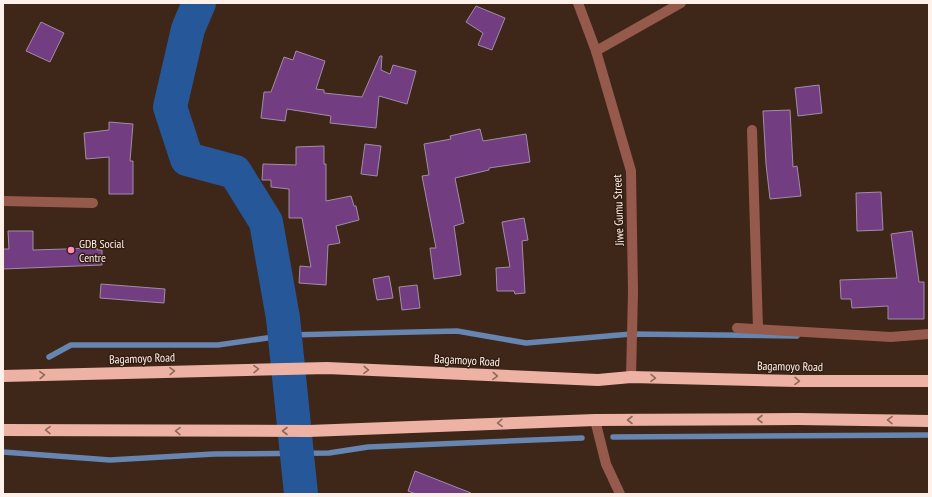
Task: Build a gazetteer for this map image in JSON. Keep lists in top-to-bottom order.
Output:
{
  "streets": {
    "highway": ["Bagamoyo Road"],
    "street": ["Jiwe Gumu Street"]
  },
  "crossings": [
    ["Jiwe Gumu Street", "Bagamoyo Road"]
  ],
  "places": ["GDB Social Centre"]
}
